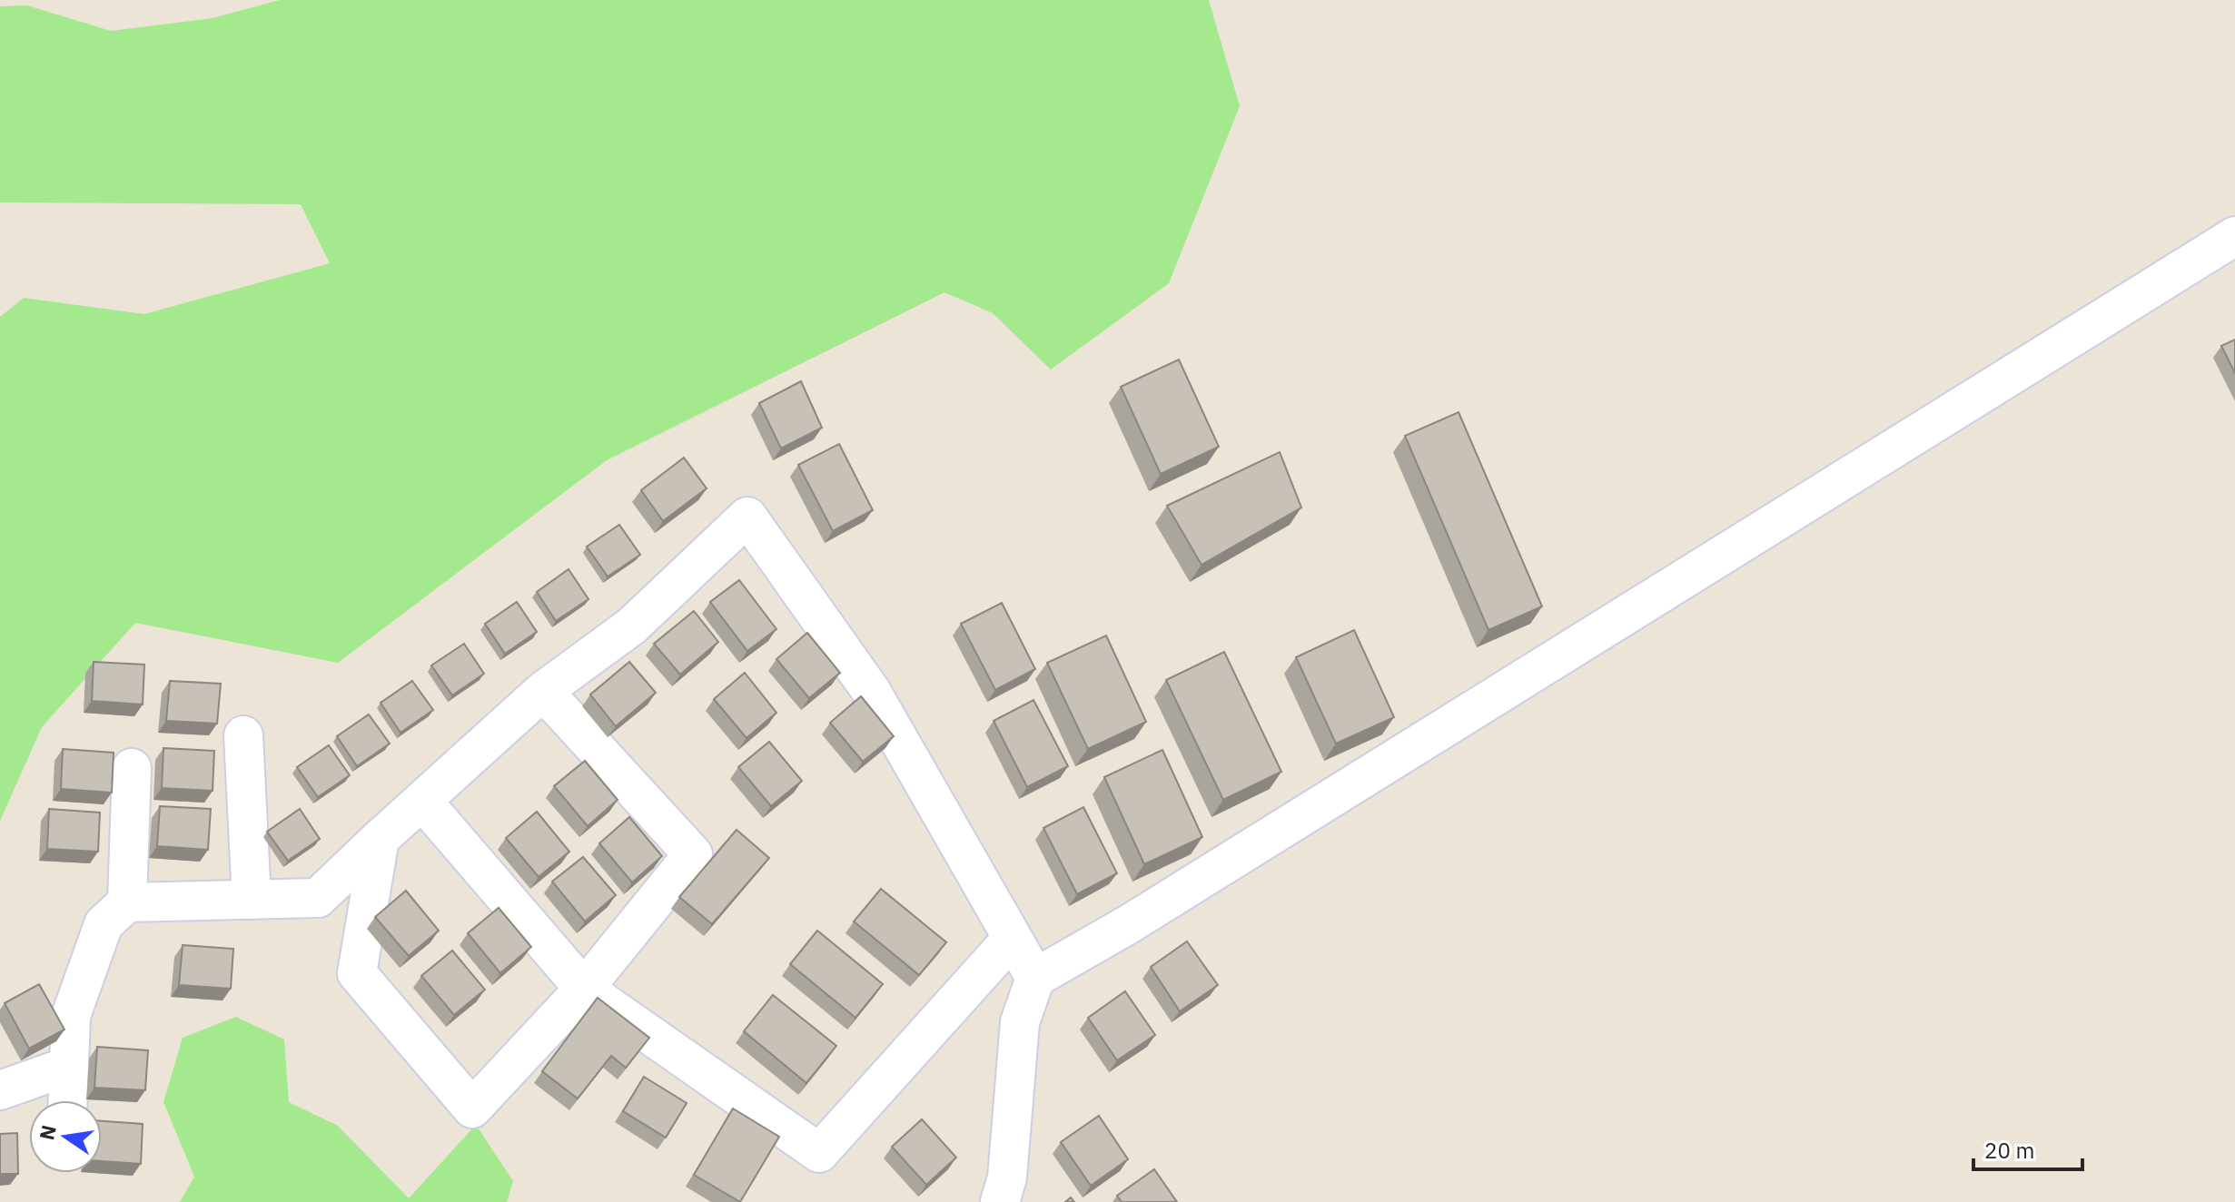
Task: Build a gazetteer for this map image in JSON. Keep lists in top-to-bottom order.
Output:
{
  "scale_bar": "20 m",
  "north": "left"
}
